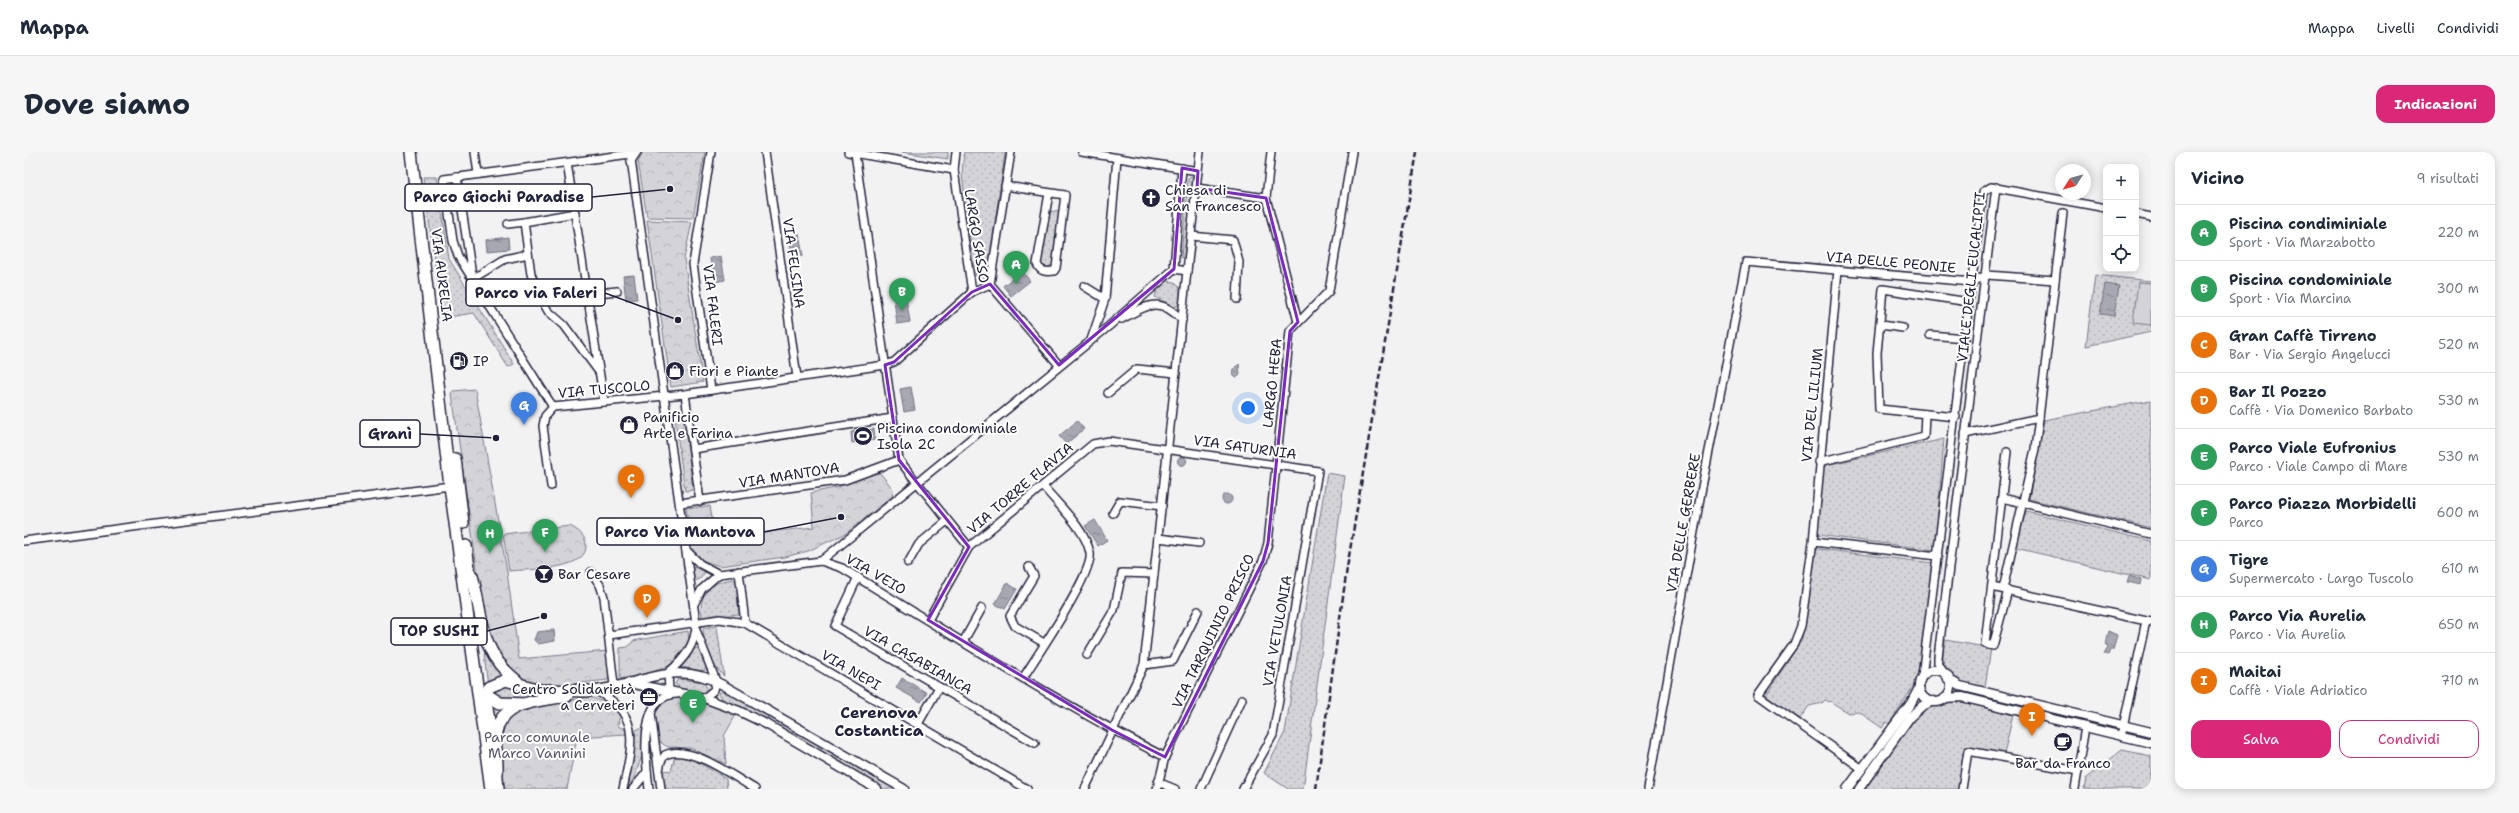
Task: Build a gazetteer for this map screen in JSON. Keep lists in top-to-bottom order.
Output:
{
  "streets": {
    "main road": ["VIA AURELIA"],
    "street": [
      "LARGO SASSO",
      "VIA DELLE PEONIE",
      "VIA FELSINA",
      "VIALE DEGLI EUCALIPTI",
      "VIA FALERI",
      "LARGO HEBA",
      "VIA TUSCOLO",
      "VIA DEL LILIUM",
      "VIA SATURNIA",
      "VIA MANTOVA",
      "VIA TORRE FLAVIA",
      "VIA DELLE GERBERE",
      "VIA VEIO",
      "VIA TARQUINIO PRISCO",
      "VIA VETULONIA",
      "VIA CASABIANCA",
      "VIA NEPI"
    ]
  },
  "crossings": [
    ["VIA DELLE PEONIE", "VIALE DEGLI EUCALIPTI"],
    ["VIA DELLE PEONIE", "VIA DEL LILIUM"],
    ["VIA DELLE PEONIE", "VIA DELLE GERBERE"],
    ["VIA FELSINA", "VIA TUSCOLO"],
    ["VIA FALERI", "VIA TUSCOLO"],
    ["LARGO HEBA", "VIA SATURNIA"],
    ["LARGO HEBA", "VIA TARQUINIO PRISCO"],
    ["VIA SATURNIA", "VIA TORRE FLAVIA"],
    ["VIA SATURNIA", "VIA TARQUINIO PRISCO"],
    ["VIA SATURNIA", "VIA VETULONIA"],
    ["VIA TORRE FLAVIA", "VIA VEIO"],
    ["VIA VEIO", "VIA TARQUINIO PRISCO"],
    ["VIA VEIO", "VIA CASABIANCA"]
  ],
  "districts": ["Cerenova Costantica"],
  "parks": ["Parco comunale Marco Vannini"],
  "places": {
    "other": [
      "Parco Giochi Paradise",
      "Parco via Faleri",
      "Granì",
      "Parco Via Mantova",
      "TOP SUSHI"
    ],
    "church": ["Chiesa di San Francesco"],
    "fuel station": ["IP"],
    "shop": ["Fiori e Piante", "Panificio Arte e Farina"],
    "sports": ["Piscina condominiale Isola 2C"],
    "bar": ["Bar Cesare"],
    "office": ["Centro Solidarietà a Cerveteri"],
    "cafe": ["Bar da Franco"]
  },
  "north": "bottom left",
  "page": {
    "header": "Mappa",
    "nav": ["Mappa", "Livelli", "Condividi"],
    "title": "Dove siamo",
    "buttons": [
      "Indicazioni",
      ["Salva", "Condividi"]
    ],
    "heading": ["Vicino", "9 risultati"],
    "map_buttons": ["+", "−"],
    "list": [
      {
        "mark": "A",
        "name": "Piscina condiminiale",
        "note": "Sport · Via Marzabotto",
        "value": "220 m"
      },
      {
        "mark": "B",
        "name": "Piscina condominiale",
        "note": "Sport · Via Marcina",
        "value": "300 m"
      },
      {
        "mark": "C",
        "name": "Gran Caffè Tirreno",
        "note": "Bar · Via Sergio Angelucci",
        "value": "520 m"
      },
      {
        "mark": "D",
        "name": "Bar Il Pozzo",
        "note": "Caffè · Via Domenico Barbato",
        "value": "530 m"
      },
      {
        "mark": "E",
        "name": "Parco Viale Eufronius",
        "note": "Parco · Viale Campo di Mare",
        "value": "530 m"
      },
      {
        "mark": "F",
        "name": "Parco Piazza Morbidelli",
        "note": "Parco",
        "value": "600 m"
      },
      {
        "mark": "G",
        "name": "Tigre",
        "note": "Supermercato · Largo Tuscolo",
        "value": "610 m"
      },
      {
        "mark": "H",
        "name": "Parco Via Aurelia",
        "note": "Parco · Via Aurelia",
        "value": "650 m"
      },
      {
        "mark": "I",
        "name": "Maitai",
        "note": "Caffè · Viale Adriatico",
        "value": "710 m"
      }
    ],
    "pins": [
      "A",
      "B",
      "G",
      "C",
      "F",
      "H",
      "D",
      "E",
      "I"
    ]
  }
}
